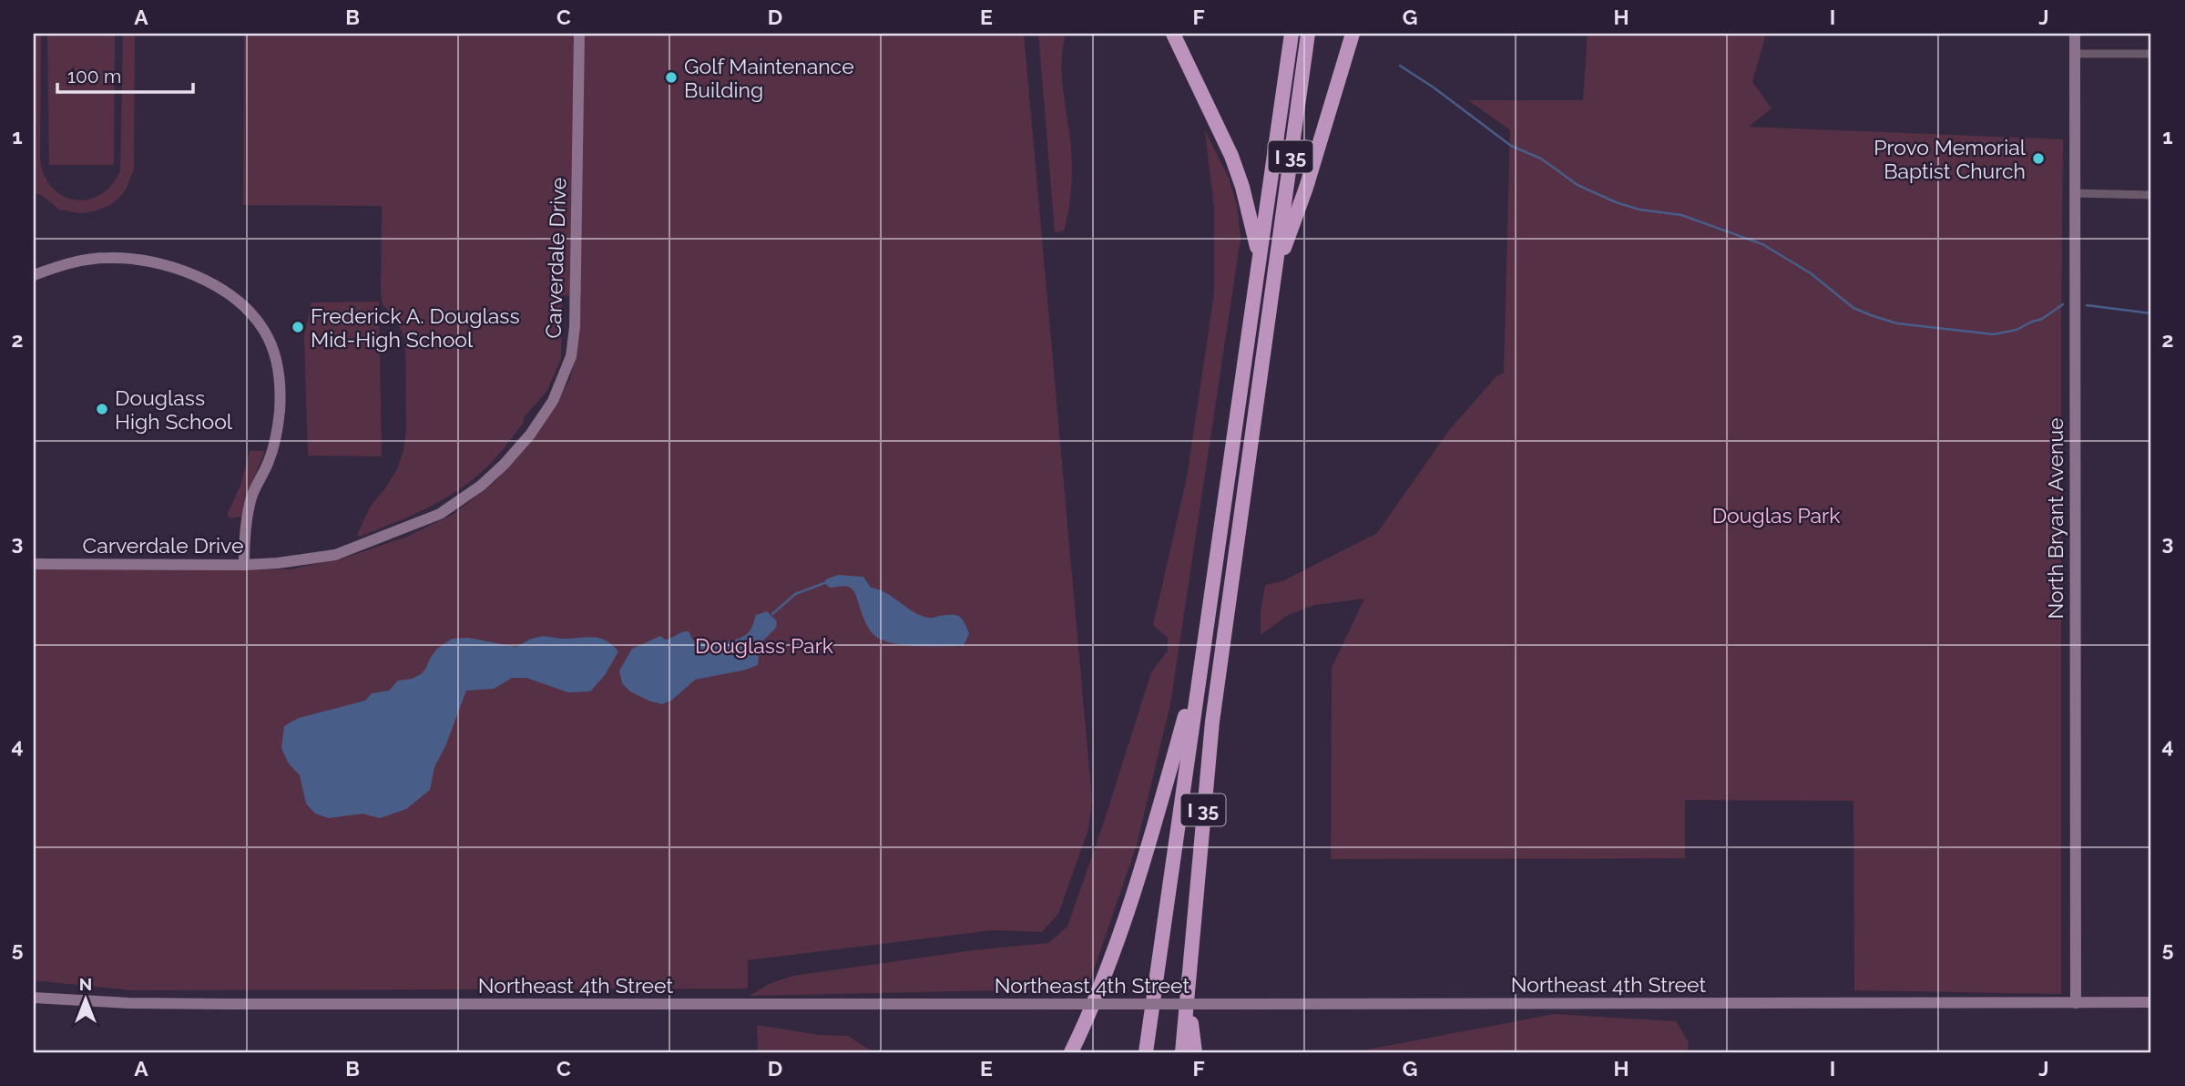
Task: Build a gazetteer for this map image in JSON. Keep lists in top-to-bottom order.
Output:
{
  "streets": {
    "highway": ["I 35"],
    "street": ["Carverdale Drive", "North Bryant Avenue", "Northeast 4th Street"]
  },
  "crossings": [
    ["North Bryant Avenue", "Northeast 4th Street"]
  ],
  "parks": ["Douglas Park", "Douglass Park"],
  "places": [
    "Golf Maintenance Building",
    "Provo Memorial Baptist Church",
    "Frederick A. Douglass Mid-High School",
    "Douglass High School"
  ],
  "scale_bar": "100 m",
  "north": "top",
  "grid": {
    "columns": [
      "A",
      "B",
      "C",
      "D",
      "E",
      "F",
      "G",
      "H",
      "I",
      "J"
    ],
    "rows": [
      "1",
      "2",
      "3",
      "4",
      "5"
    ]
  }
}
